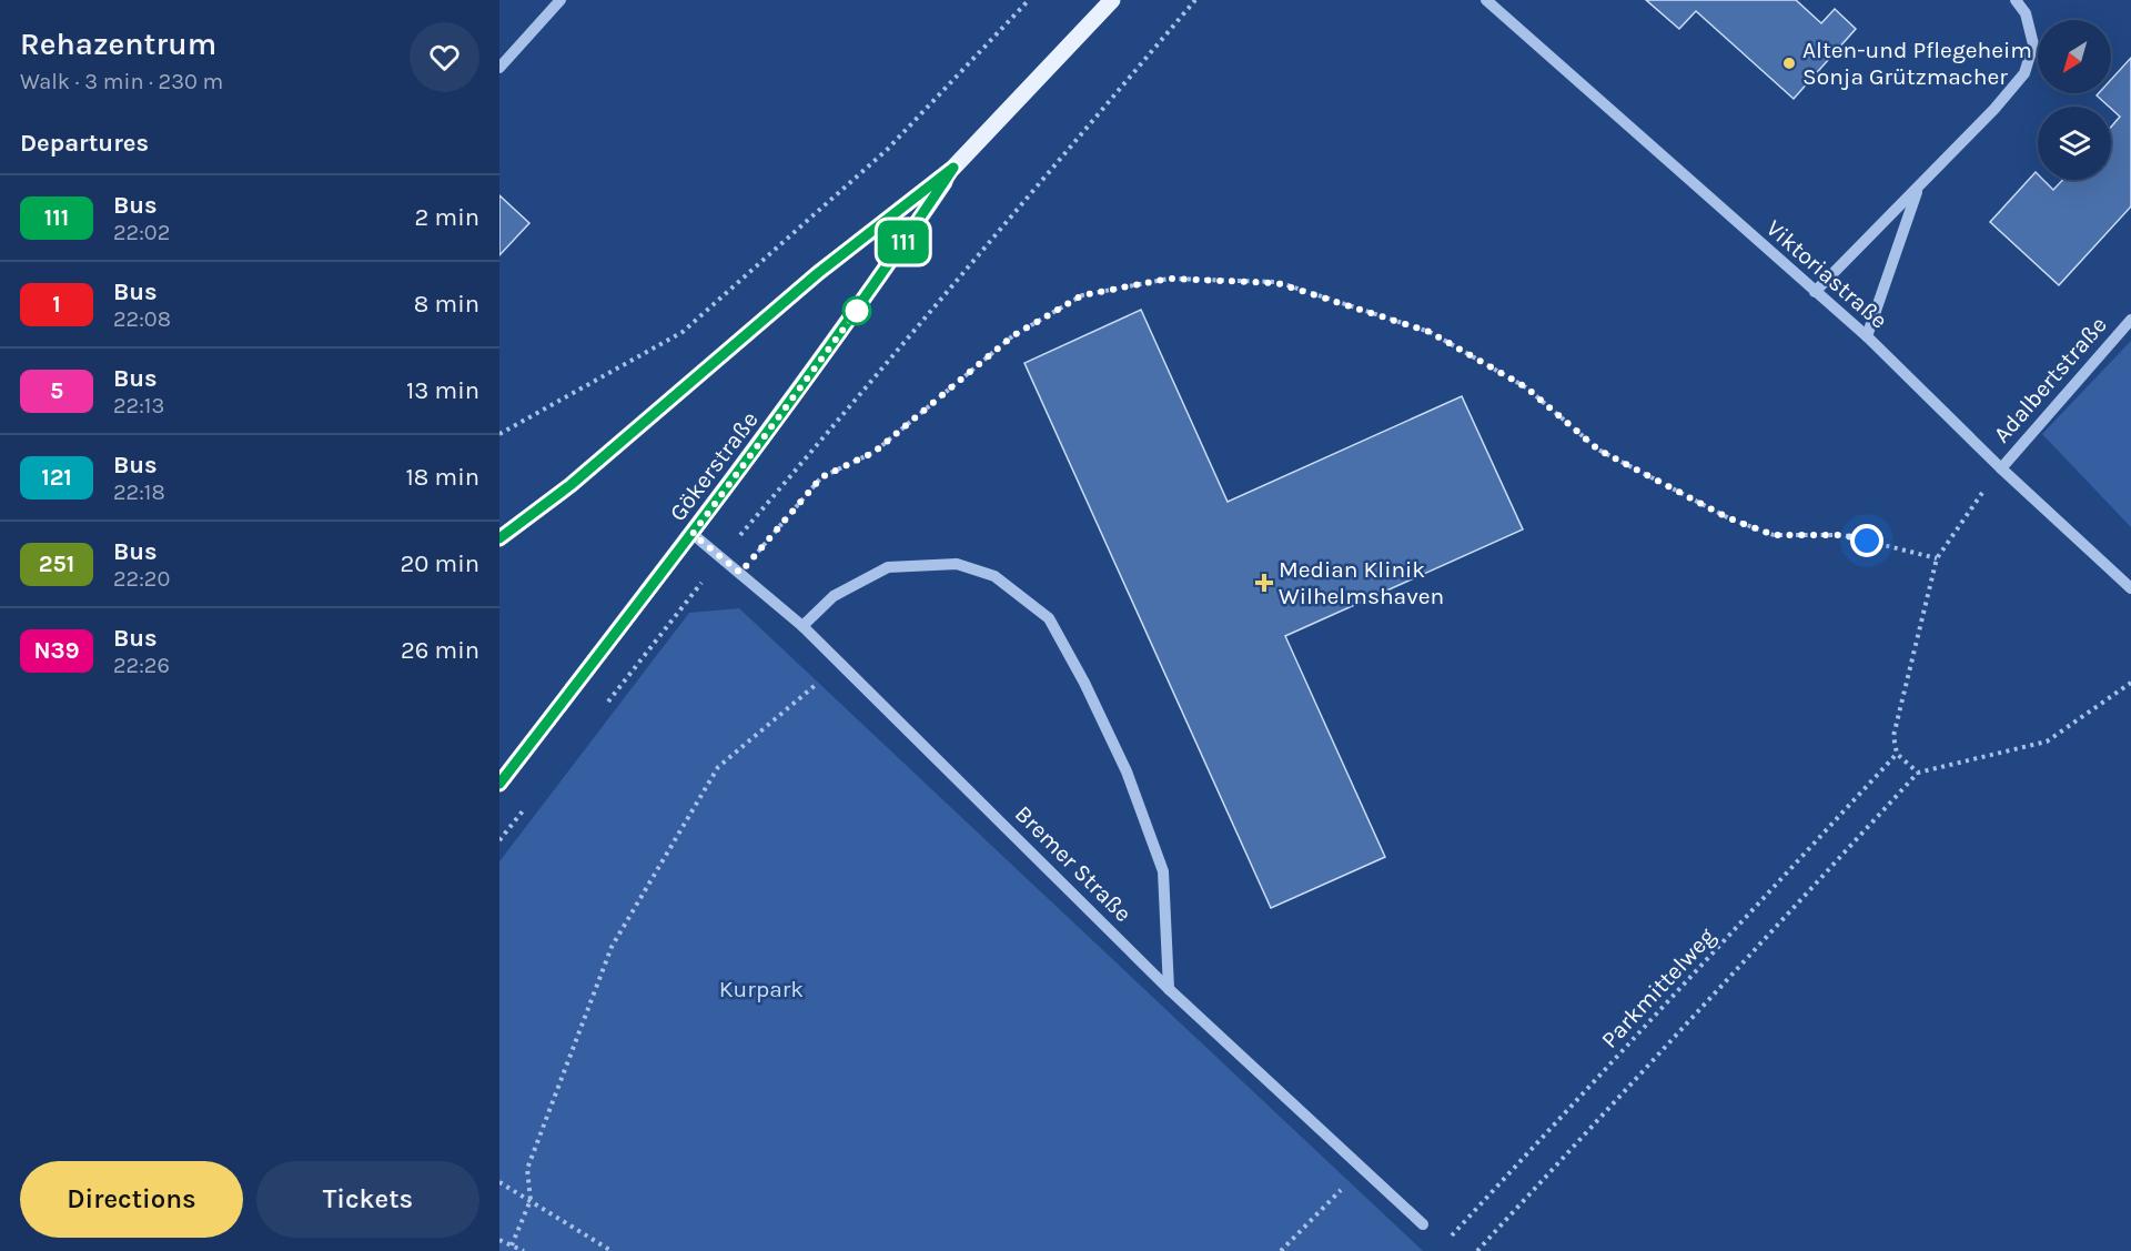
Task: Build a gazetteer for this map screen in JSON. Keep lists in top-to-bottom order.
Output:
{
  "streets": {
    "main road": ["Gökerstraße"],
    "street": ["Viktoriastraße", "Adalbertstraße", "Bremer Straße"],
    "path": ["Parkmittelweg"]
  },
  "crossings": [
    ["Viktoriastraße", "Adalbertstraße"],
    ["Gökerstraße", "Bremer Straße"]
  ],
  "parks": ["Kurpark"],
  "places": {
    "other": ["Alten-und Pflegeheim Sonja Grützmacher"],
    "health": ["Median Klinik Wilhelmshaven"]
  },
  "lines": ["bus line 111"],
  "north": "bottom left",
  "page": {
    "heading": [
      ["Rehazentrum", "Walk · 3 min · 230 m"],
      "Departures"
    ],
    "on_map": "111",
    "list": [
      {
        "mark": "111",
        "name": "Bus",
        "note": "22:02",
        "value": "2 min"
      },
      {
        "mark": "1",
        "name": "Bus",
        "note": "22:08",
        "value": "8 min"
      },
      {
        "mark": "5",
        "name": "Bus",
        "note": "22:13",
        "value": "13 min"
      },
      {
        "mark": "121",
        "name": "Bus",
        "note": "22:18",
        "value": "18 min"
      },
      {
        "mark": "251",
        "name": "Bus",
        "note": "22:20",
        "value": "20 min"
      },
      {
        "mark": "N39",
        "name": "Bus",
        "note": "22:26",
        "value": "26 min"
      }
    ],
    "buttons": ["Directions", "Tickets"]
  }
}
